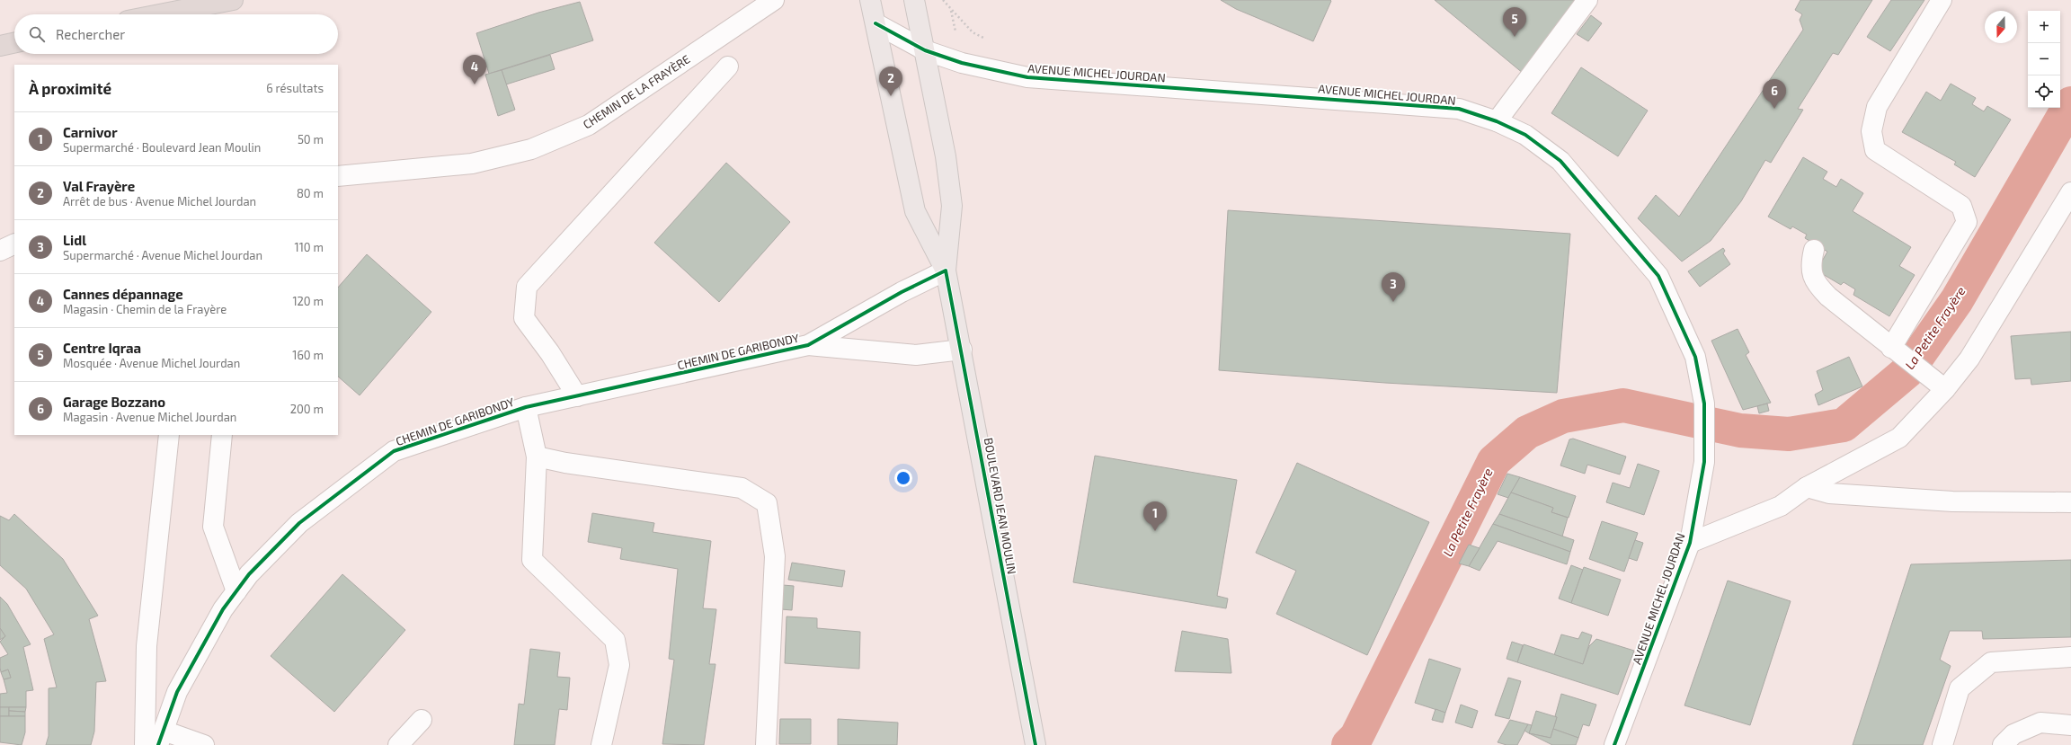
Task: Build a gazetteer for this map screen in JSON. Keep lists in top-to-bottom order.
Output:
{
  "streets": {
    "main road": ["BOULEVARD JEAN MOULIN"],
    "street": ["AVENUE MICHEL JOURDAN", "CHEMIN DE LA FRAYÈRE", "CHEMIN DE GARIBONDY"]
  },
  "crossings": [
    ["CHEMIN DE GARIBONDY", "BOULEVARD JEAN MOULIN"]
  ],
  "water": ["La Petite Frayère"],
  "north": "bottom",
  "page": {
    "pins": [
      "5",
      "4",
      "2",
      "6",
      "3",
      "1"
    ],
    "map_buttons": ["+", "−"],
    "search": "Rechercher",
    "heading": ["À proximité", "6 résultats"],
    "list": [
      {
        "mark": "1",
        "name": "Carnivor",
        "note": "Supermarché · Boulevard Jean Moulin",
        "value": "50 m"
      },
      {
        "mark": "2",
        "name": "Val Frayère",
        "note": "Arrêt de bus · Avenue Michel Jourdan",
        "value": "80 m"
      },
      {
        "mark": "3",
        "name": "Lidl",
        "note": "Supermarché · Avenue Michel Jourdan",
        "value": "110 m"
      },
      {
        "mark": "4",
        "name": "Cannes dépannage",
        "note": "Magasin · Chemin de la Frayère",
        "value": "120 m"
      },
      {
        "mark": "5",
        "name": "Centre Iqraa",
        "note": "Mosquée · Avenue Michel Jourdan",
        "value": "160 m"
      },
      {
        "mark": "6",
        "name": "Garage Bozzano",
        "note": "Magasin · Avenue Michel Jourdan",
        "value": "200 m"
      }
    ]
  }
}
